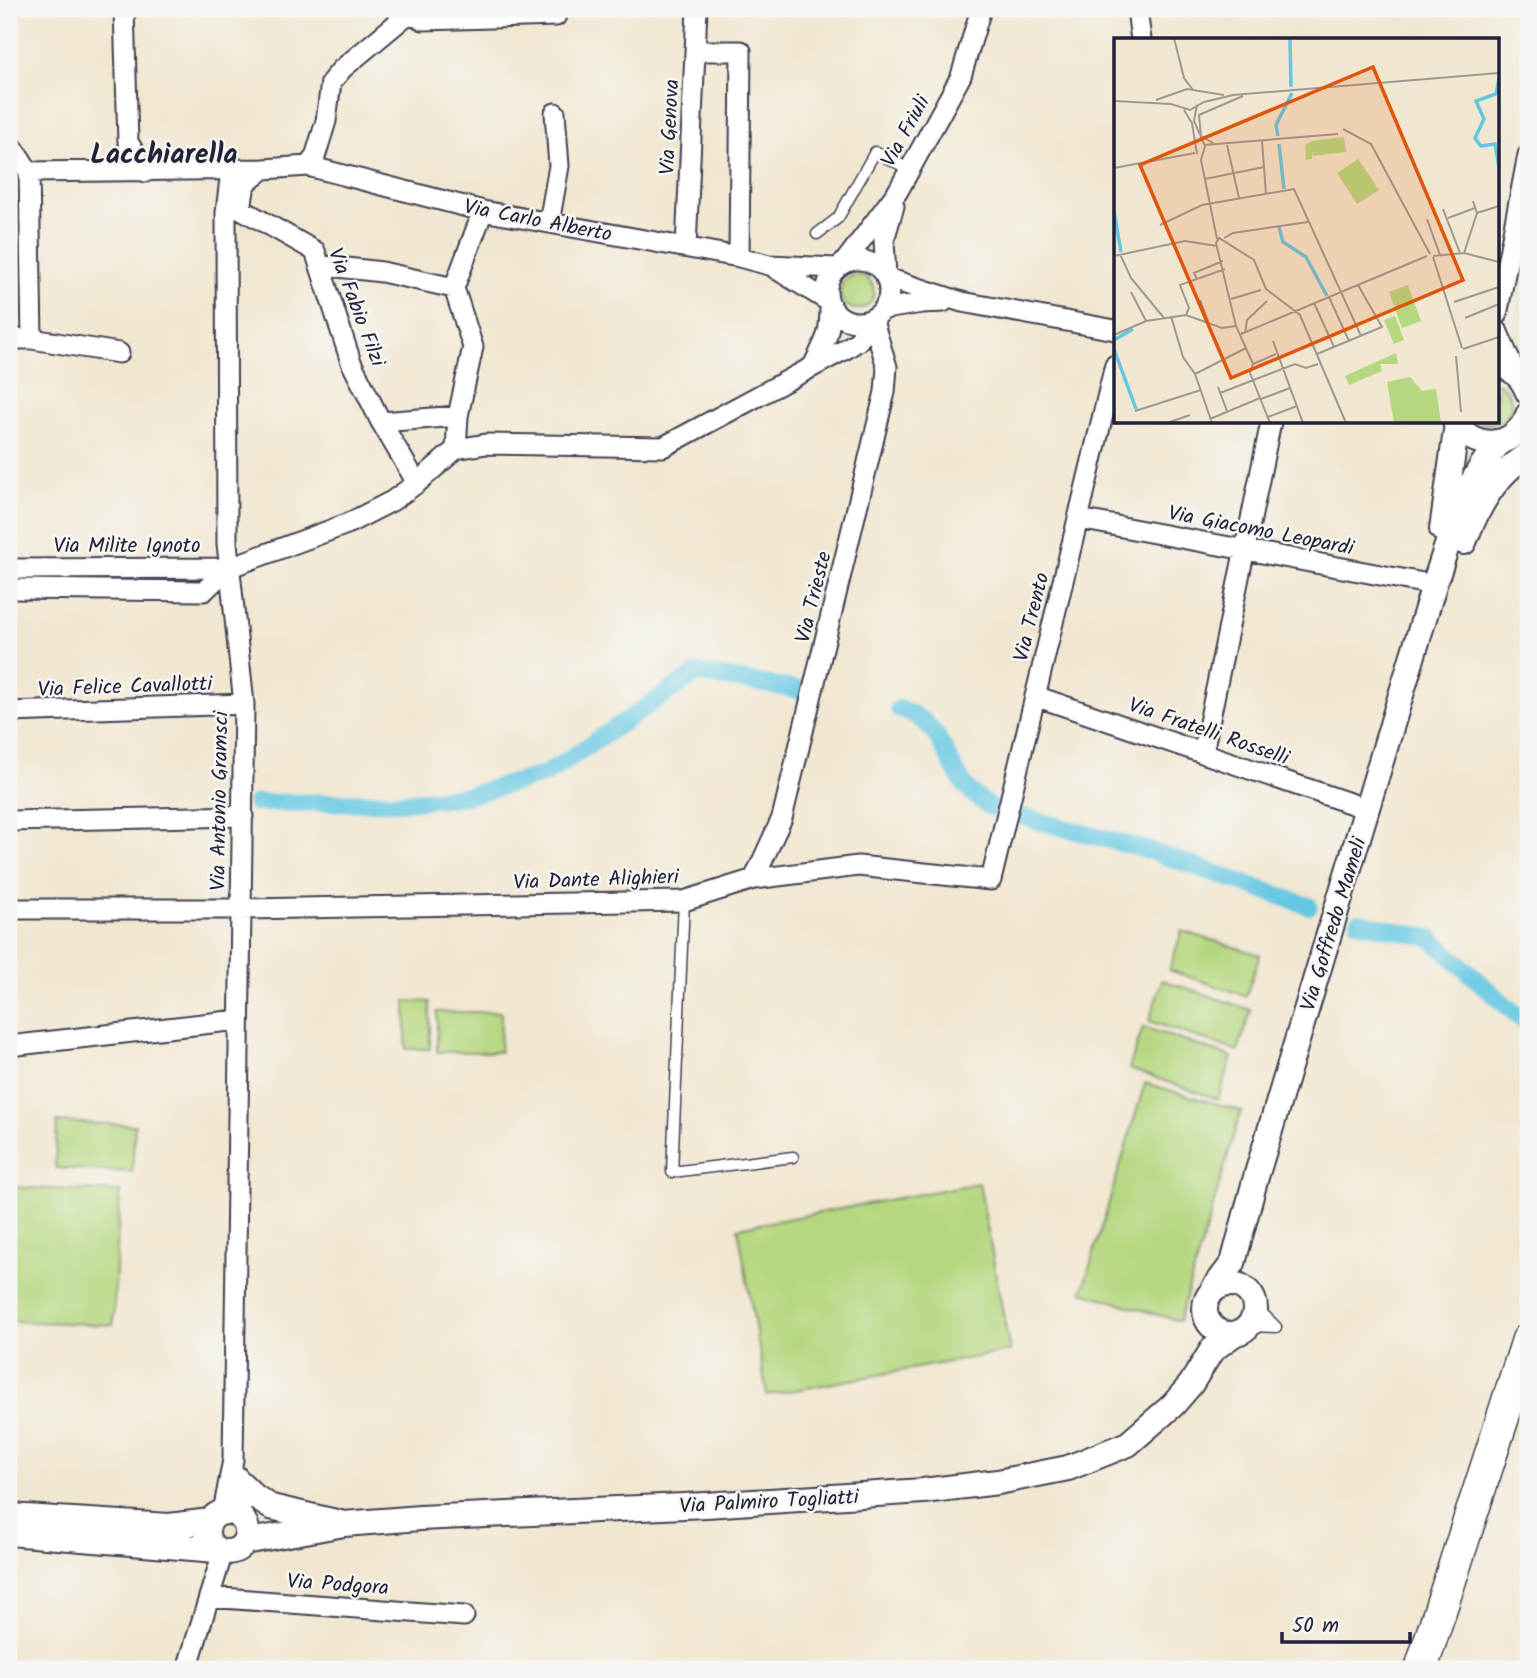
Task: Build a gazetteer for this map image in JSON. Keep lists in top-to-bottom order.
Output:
{
  "streets": {
    "street": [
      "Via Genova",
      "Via Friuli",
      "Via Carlo Alberto",
      "Via Fabio Filzi",
      "Via Giacomo Leopardi",
      "Via Milite Ignoto",
      "Via Trieste",
      "Via Trento",
      "Via Felice Cavallotti",
      "Via Fratelli Rosselli",
      "Via Antonio Gramsci",
      "Via Dante Alighieri",
      "Via Goffredo Mameli",
      "Via Palmiro Togliatti",
      "Via Podgora"
    ]
  },
  "crossings": [
    ["Via Genova", "Via Carlo Alberto"],
    ["Via Friuli", "Via Carlo Alberto"],
    ["Via Friuli", "Via Trieste"],
    ["Via Carlo Alberto", "Via Fabio Filzi"],
    ["Via Carlo Alberto", "Via Trieste"],
    ["Via Carlo Alberto", "Via Antonio Gramsci"],
    ["Via Fabio Filzi", "Via Antonio Gramsci"],
    ["Via Giacomo Leopardi", "Via Trento"],
    ["Via Giacomo Leopardi", "Via Goffredo Mameli"],
    ["Via Milite Ignoto", "Via Antonio Gramsci"],
    ["Via Trieste", "Via Dante Alighieri"],
    ["Via Trento", "Via Fratelli Rosselli"],
    ["Via Trento", "Via Dante Alighieri"],
    ["Via Felice Cavallotti", "Via Antonio Gramsci"],
    ["Via Fratelli Rosselli", "Via Goffredo Mameli"],
    ["Via Antonio Gramsci", "Via Dante Alighieri"],
    ["Via Antonio Gramsci", "Via Palmiro Togliatti"],
    ["Via Goffredo Mameli", "Via Palmiro Togliatti"]
  ],
  "districts": ["Lacchiarella"],
  "scale_bar": "50 m"
}
